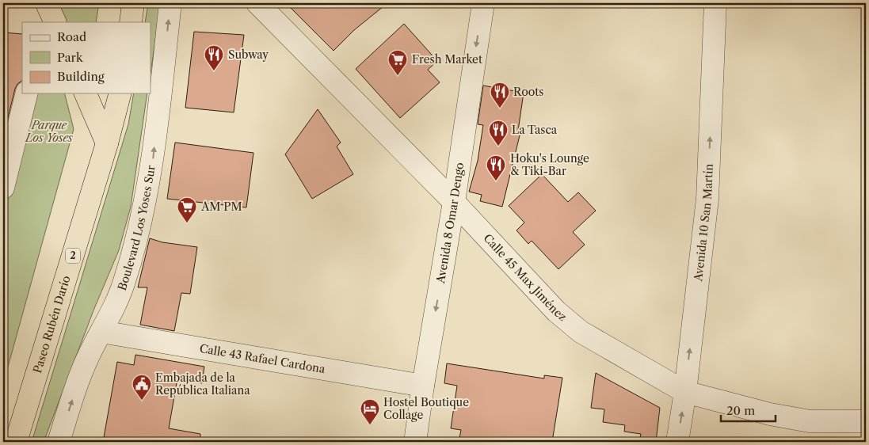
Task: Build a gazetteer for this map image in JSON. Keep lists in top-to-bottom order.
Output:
{
  "streets": {
    "highway": ["2", "Paseo Rubén Darío"],
    "street": [
      "Avenida 8 Omar Dengo",
      "Avenida 10 San Martín",
      "Boulevard Los Yoses Sur",
      "Calle 45 Max Jiménez",
      "Calle 43 Rafael Cardona"
    ]
  },
  "crossings": [
    ["Avenida 8 Omar Dengo", "Calle 45 Max Jiménez"],
    ["Avenida 8 Omar Dengo", "Calle 43 Rafael Cardona"],
    ["Avenida 10 San Martín", "Calle 45 Max Jiménez"],
    ["Boulevard Los Yoses Sur", "Calle 43 Rafael Cardona"]
  ],
  "one_way": ["Avenida 8 Omar Dengo", "Avenida 10 San Martín", "Boulevard Los Yoses Sur"],
  "parks": ["Parque Los Yoses"],
  "places": {
    "restaurant": [
      "Subway",
      "Roots",
      "La Tasca",
      "Hoku's Lounge & Tiki-Bar"
    ],
    "supermarket": ["Fresh Market", "AM PM"],
    "public building": ["Embajada de la República Italiana"],
    "hotel": ["Hostel Boutique Collage"]
  },
  "legend": ["Road", "Park", "Building"],
  "scale_bar": "20 m"
}
